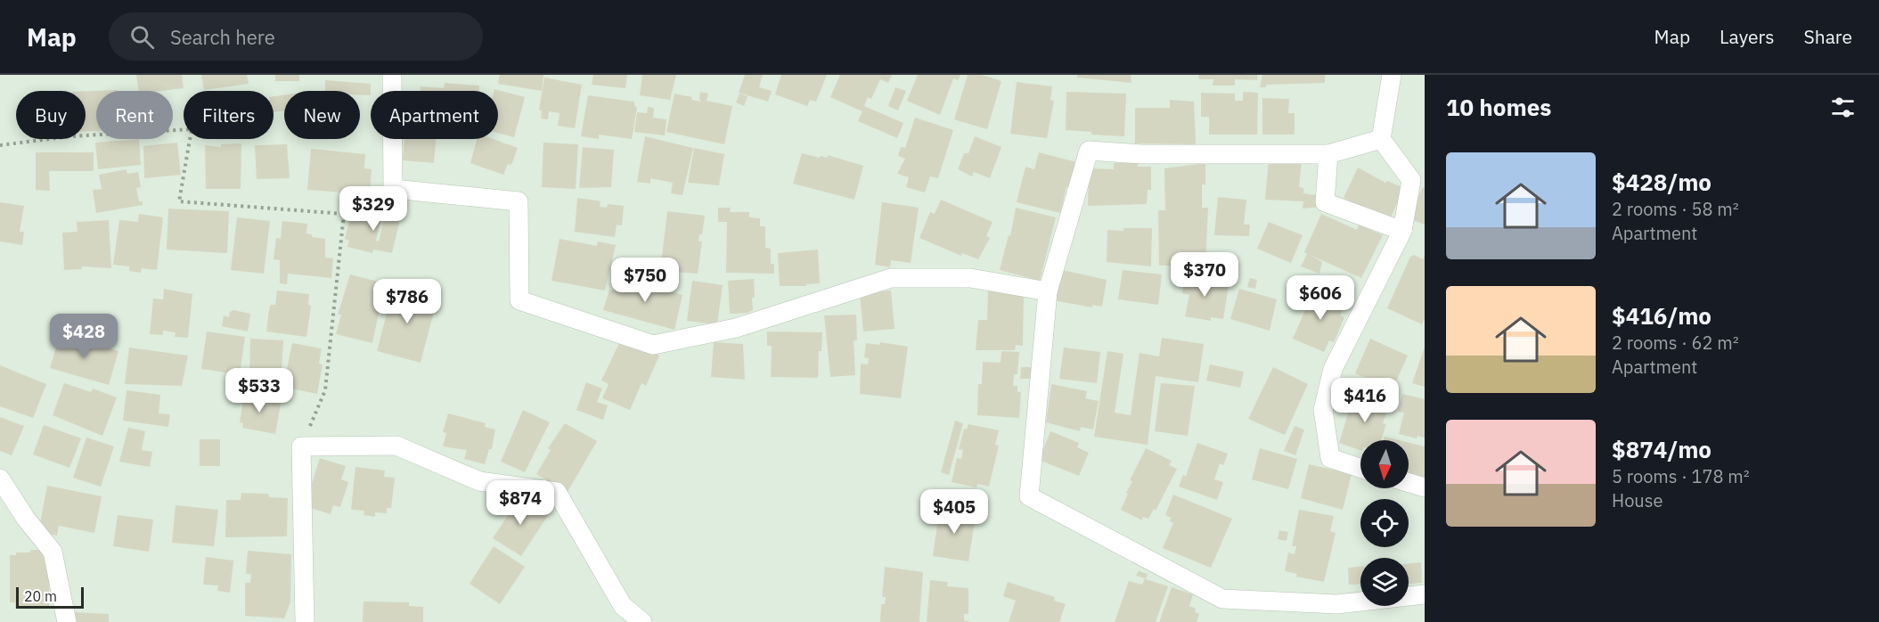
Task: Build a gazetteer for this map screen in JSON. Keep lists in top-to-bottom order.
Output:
{
  "scale_bar": "20 m",
  "north": "bottom",
  "page": {
    "header": "Map",
    "search": "Search here",
    "nav": ["Map", "Layers", "Share"],
    "heading": "10 homes",
    "chip": [
      "Buy",
      "Rent",
      "Filters",
      "New",
      "Apartment"
    ],
    "list": [
      {
        "name": "$428/mo",
        "note": "2 rooms · 58 m² · Apartment"
      },
      {
        "name": "$416/mo",
        "note": "2 rooms · 62 m² · Apartment"
      },
      {
        "name": "$874/mo",
        "note": "5 rooms · 178 m² · House"
      }
    ],
    "price": [
      "$329",
      "$370",
      "$750",
      "$606",
      "$786",
      "$428",
      "$533",
      "$416",
      "$874",
      "$405"
    ],
    "scale": "20 m"
  }
}
